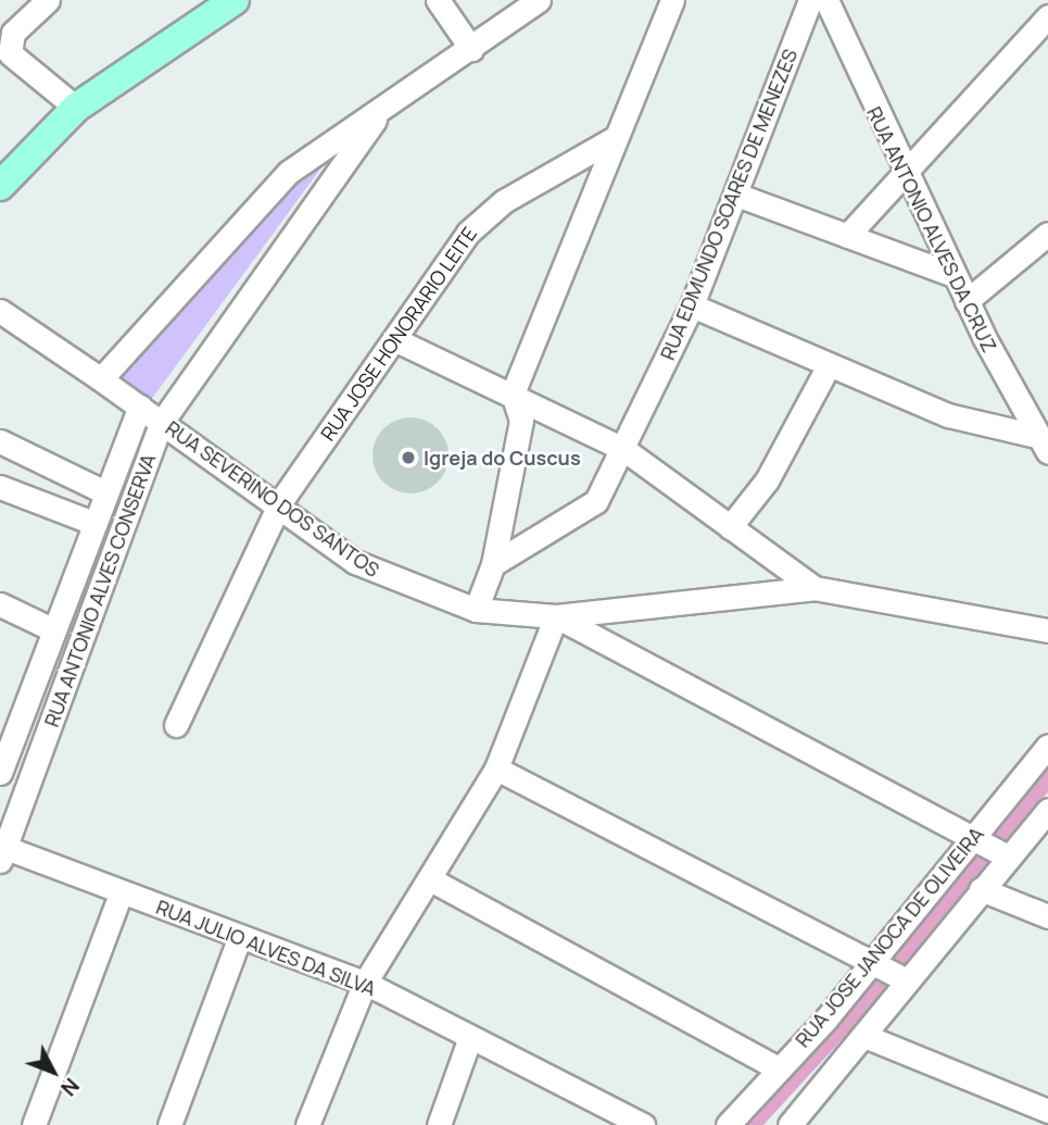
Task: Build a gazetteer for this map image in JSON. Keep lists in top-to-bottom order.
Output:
{
  "streets": {
    "street": [
      "RUA EDMUNDO SOARES DE MENEZES",
      "RUA ANTONIO ALVES DA CRUZ",
      "RUA JOSE HONORARIO LEITE",
      "RUA SEVERINO DOS SANTOS",
      "RUA ANTONIO ALVES CONSERVA",
      "RUA JOSE JANOCA DE OLIVEIRA",
      "RUA JULIO ALVES DA SILVA"
    ]
  },
  "crossings": [
    ["RUA JOSE HONORARIO LEITE", "RUA SEVERINO DOS SANTOS"],
    ["RUA SEVERINO DOS SANTOS", "RUA ANTONIO ALVES CONSERVA"],
    ["RUA ANTONIO ALVES CONSERVA", "RUA JULIO ALVES DA SILVA"]
  ],
  "places": ["Igreja do Cuscus"],
  "north": "bottom right"
}
